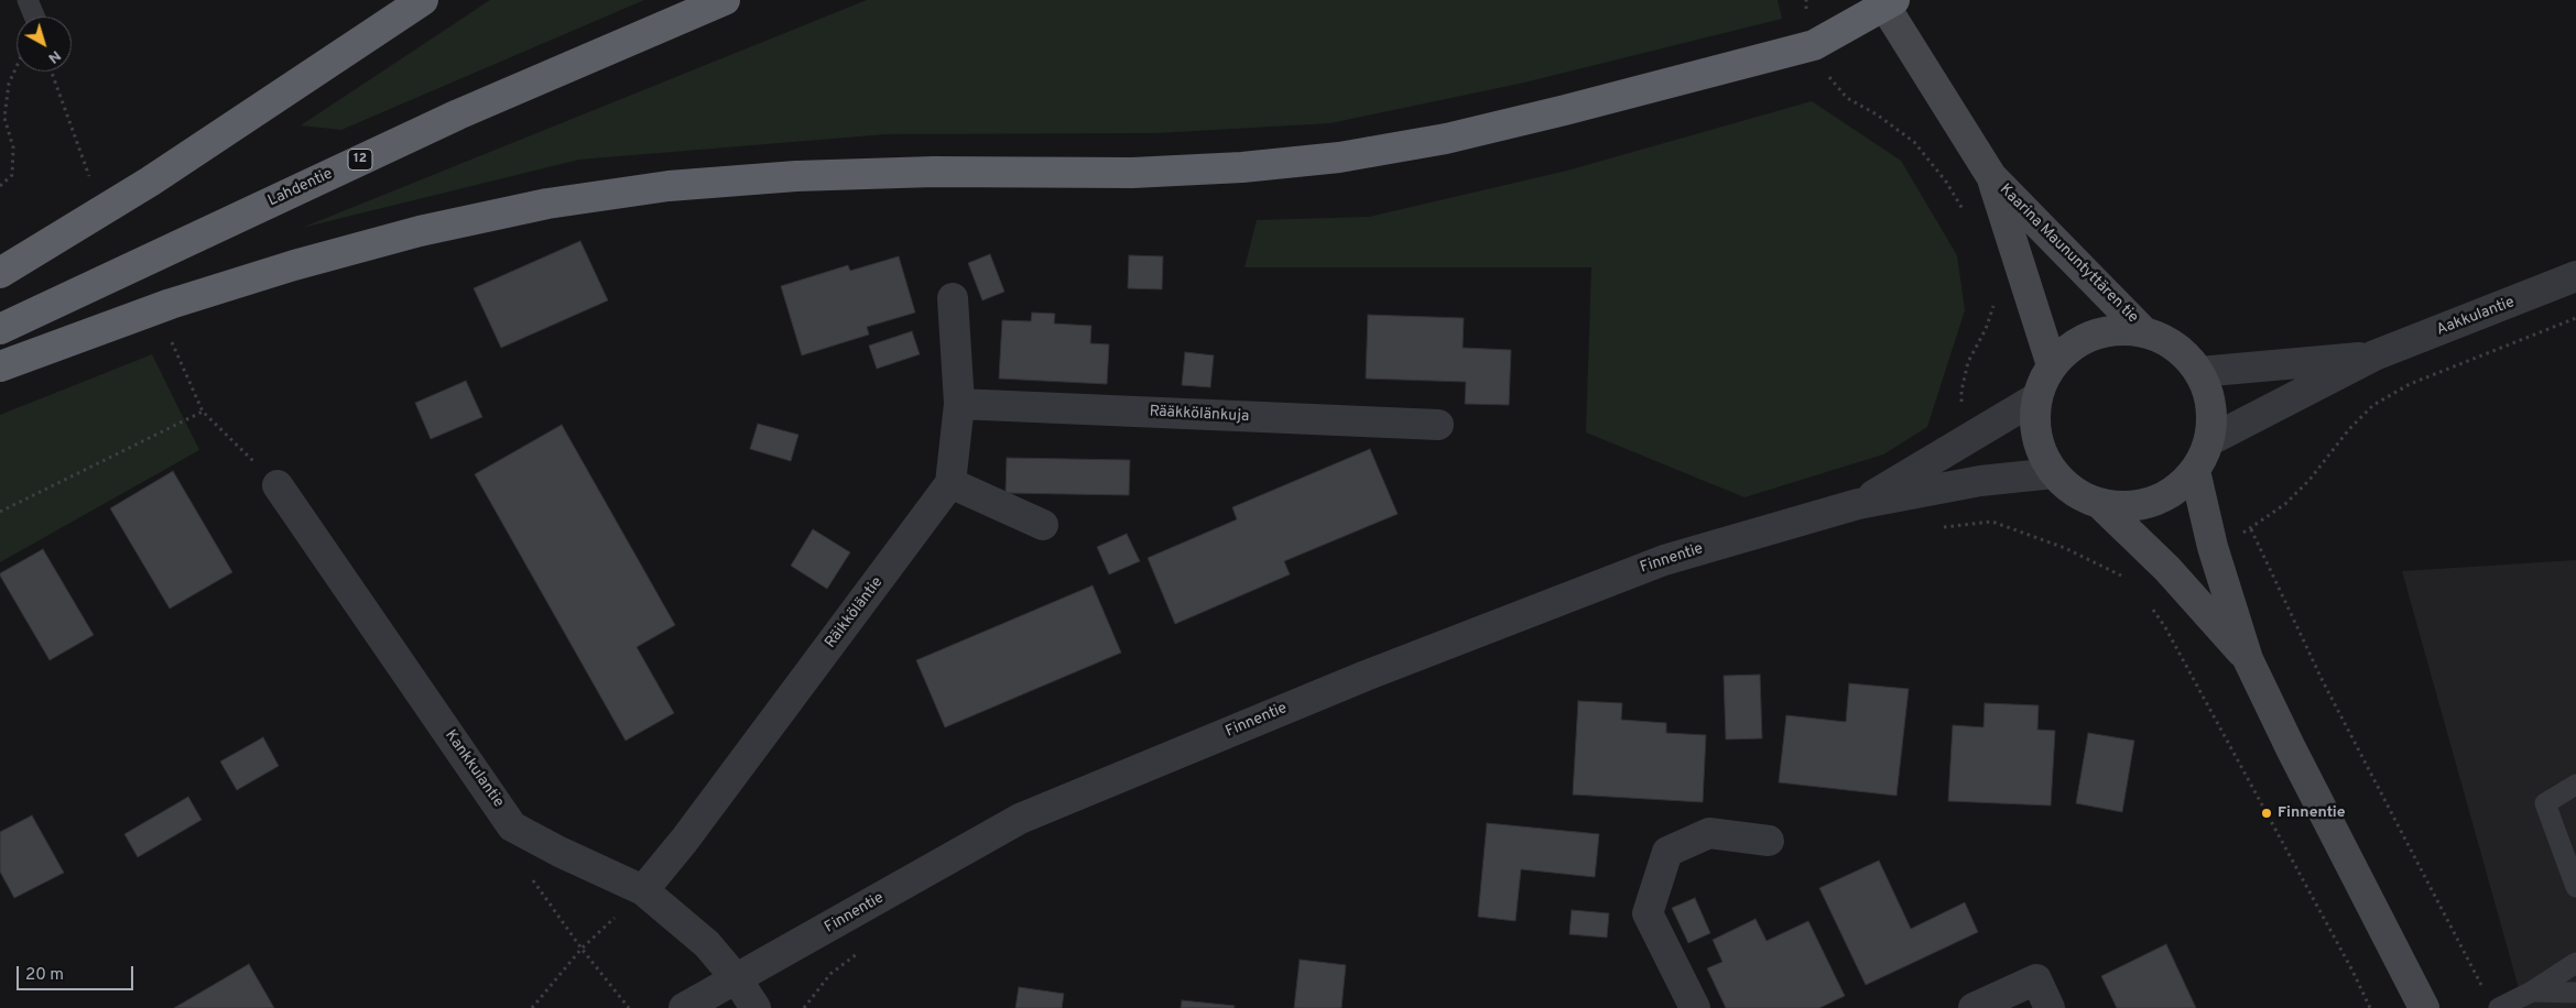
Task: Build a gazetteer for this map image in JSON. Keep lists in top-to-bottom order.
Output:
{
  "streets": {
    "highway": ["12", "Lahdentie"],
    "main road": ["Kaarina Maununtyttären tie"],
    "street": [
      "Aakkulantie",
      "Rääkkölänkuja",
      "Finnentie",
      "Räikköläntie",
      "Kankkulantie"
    ]
  },
  "crossings": [
    ["Kaarina Maununtyttären tie", "Aakkulantie"],
    ["Kaarina Maununtyttären tie", "Finnentie"],
    ["Aakkulantie", "Finnentie"],
    ["Finnentie", "Kankkulantie"],
    ["Räikköläntie", "Kankkulantie"]
  ],
  "places": ["Finnentie"],
  "scale_bar": "20 m",
  "north": "bottom right"
}
